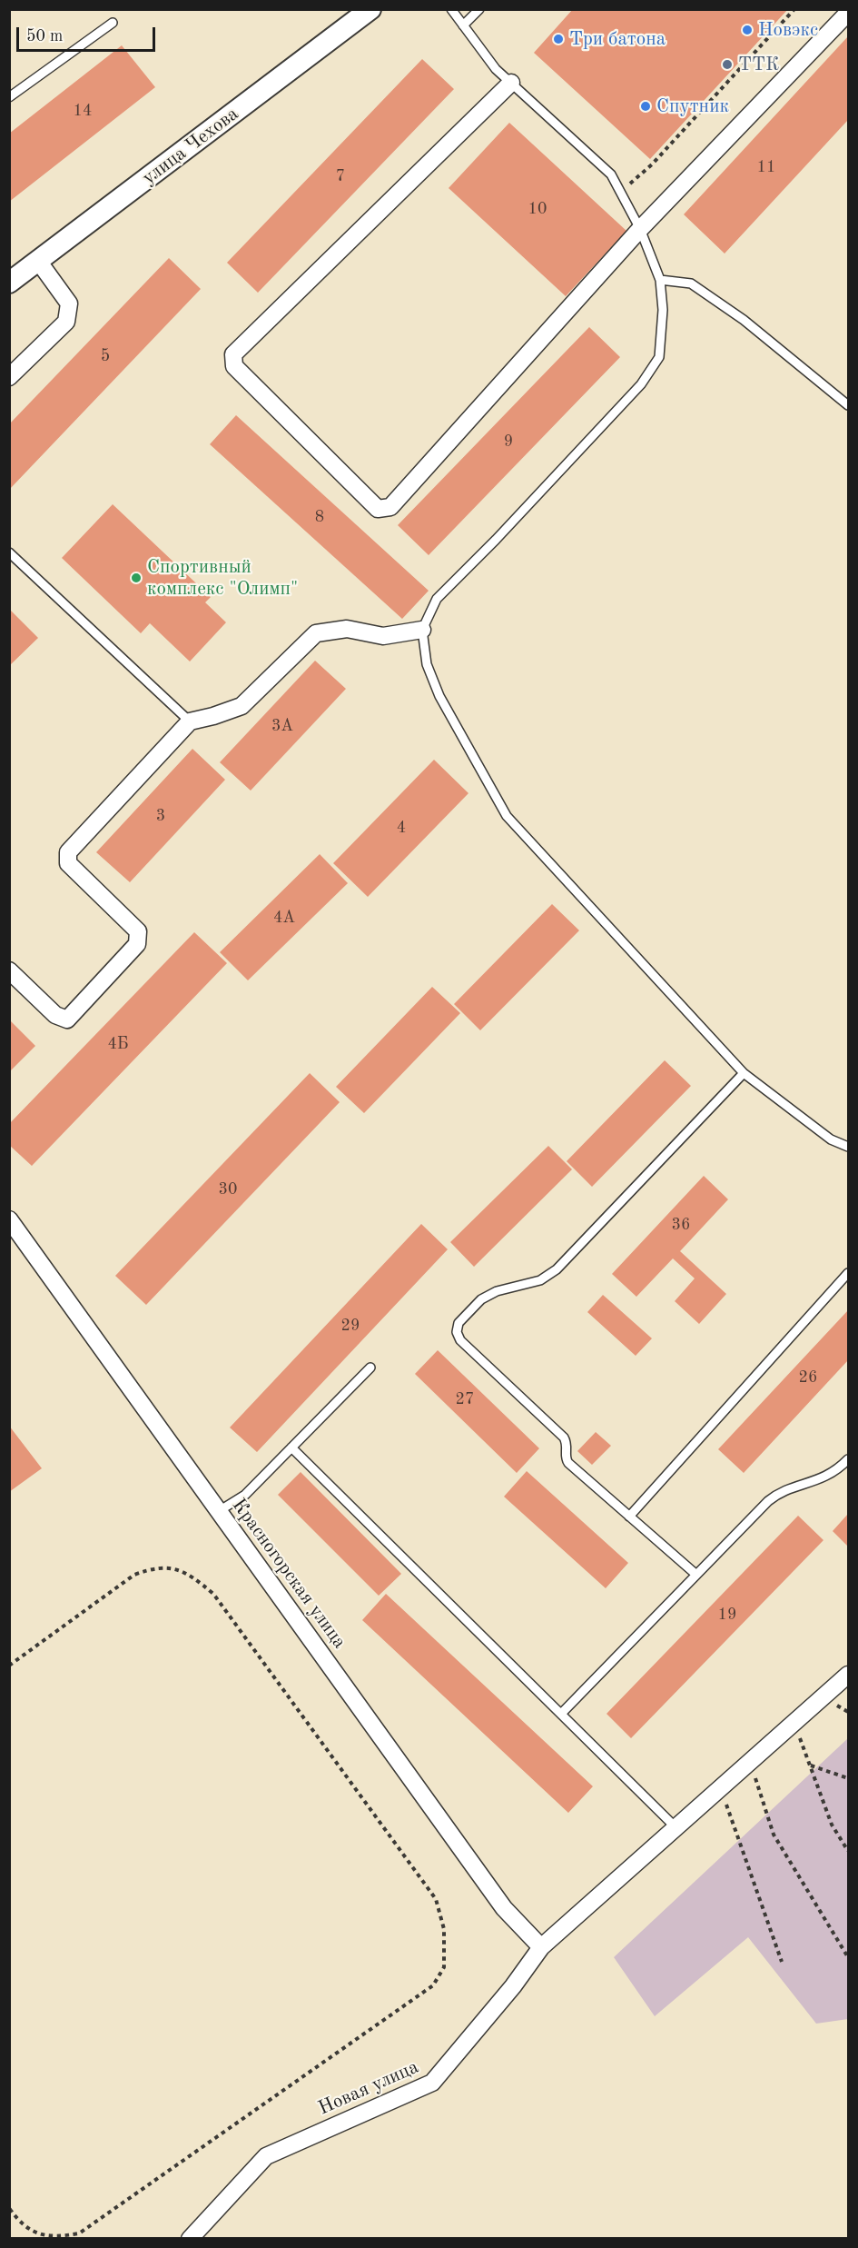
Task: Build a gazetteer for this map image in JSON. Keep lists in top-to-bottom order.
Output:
{
  "streets": {
    "street": ["улица Чехова", "Красногорская улица", "Новая улица"]
  },
  "crossings": [
    ["Красногорская улица", "Новая улица"]
  ],
  "places": [
    "Новэкс",
    "Три батона",
    "ТТК",
    "Спутник",
    "Спортивный комплекс \"Олимп\""
  ],
  "house_numbers": [
    "14",
    "11",
    "7",
    "10",
    "5",
    "9",
    "8",
    "3А",
    "3",
    "4",
    "4А",
    "4Б",
    "30",
    "36",
    "29",
    "26",
    "27",
    "19"
  ],
  "scale_bar": "50 m"
}
